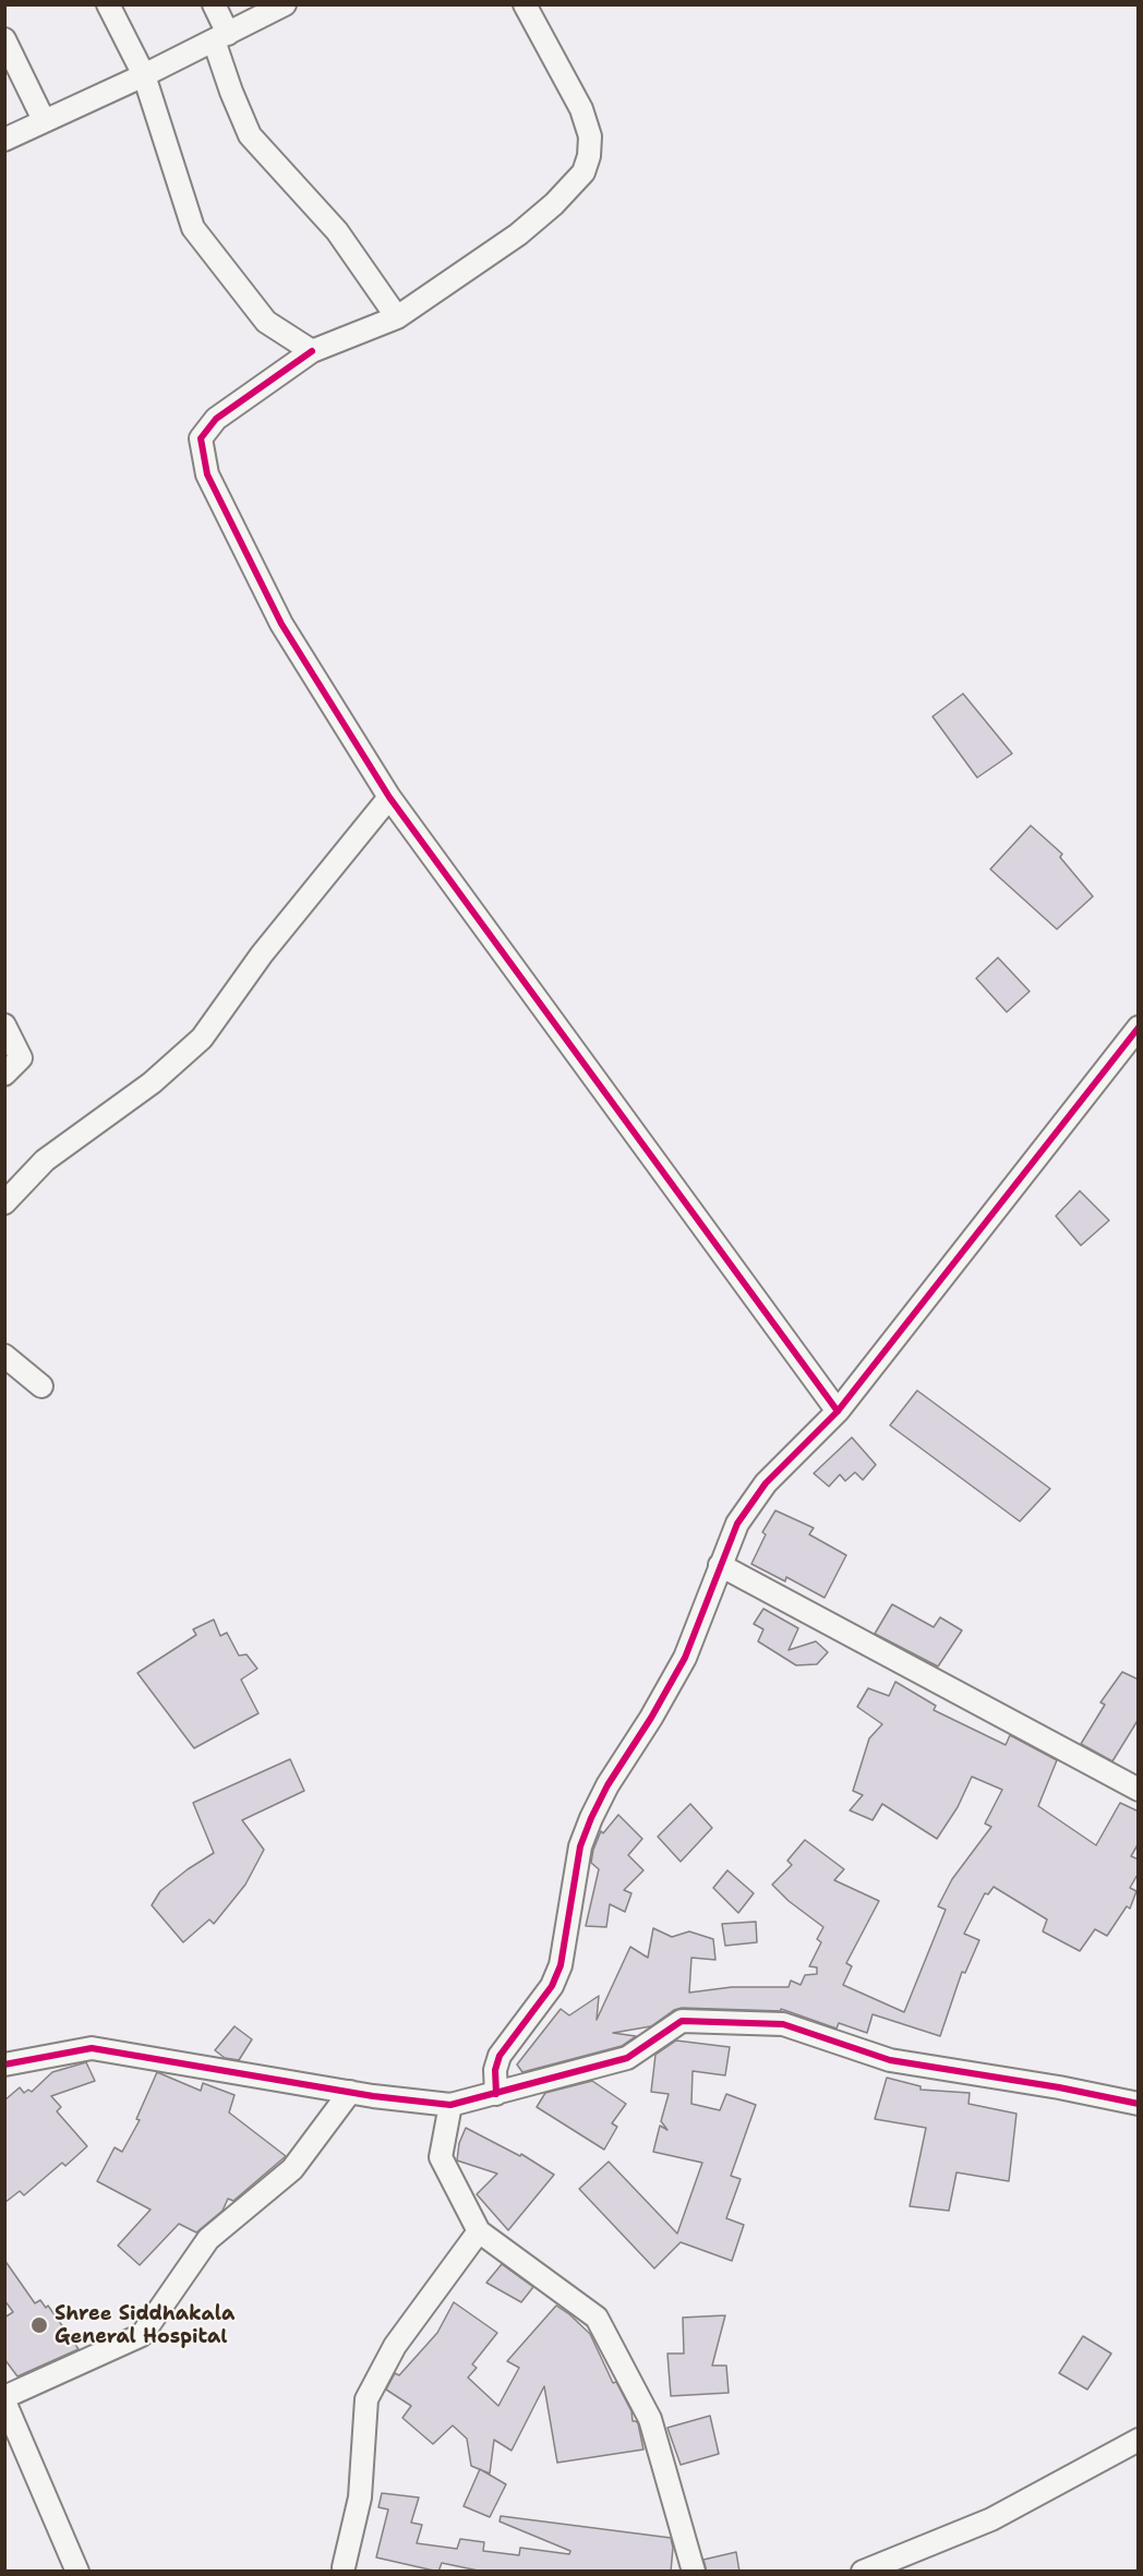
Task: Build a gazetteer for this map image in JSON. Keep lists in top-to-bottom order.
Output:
{
  "places": ["Shree Siddhakala General Hospital"]
}
